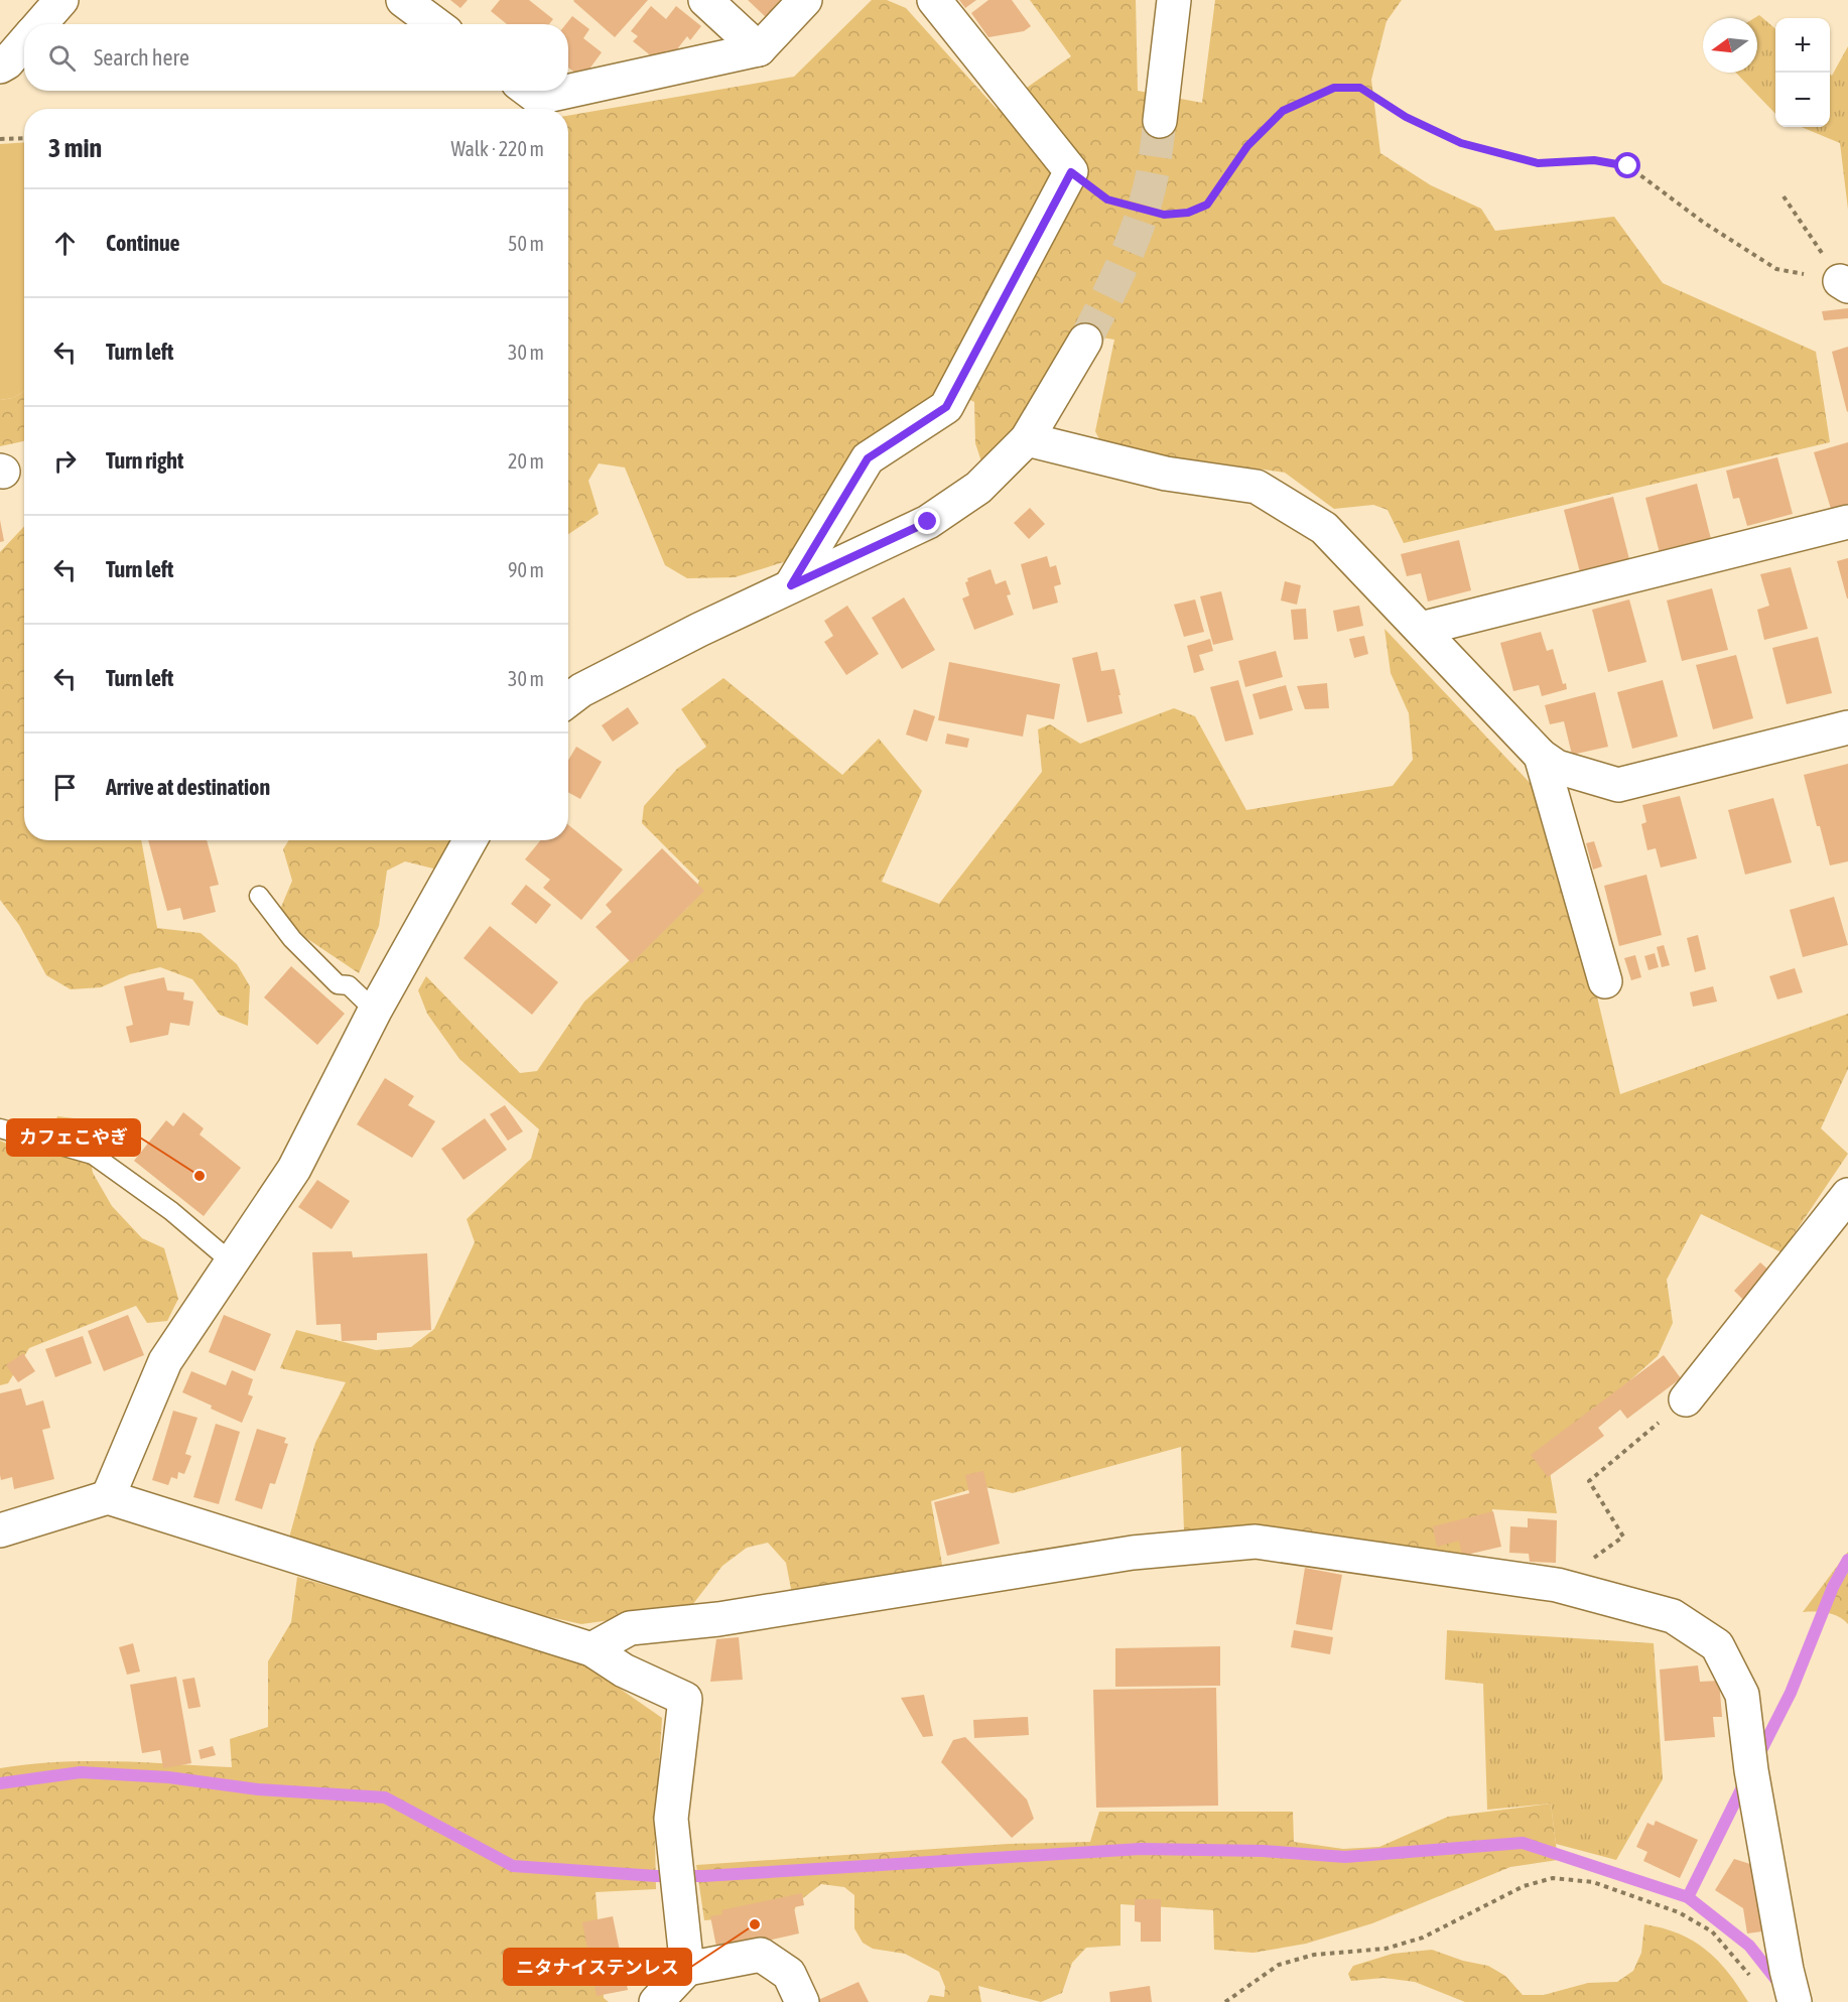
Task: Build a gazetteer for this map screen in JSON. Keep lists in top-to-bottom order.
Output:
{
  "places": ["カフェこやぎ", "ニタナイステンレス"],
  "north": "left",
  "page": {
    "map_buttons": ["+", "−"],
    "search": "Search here",
    "heading": ["3 min", "Walk · 220 m"],
    "list": [
      ["Continue", "50 m"],
      ["Turn left", "30 m"],
      ["Turn right", "20 m"],
      ["Turn left", "90 m"],
      ["Turn left", "30 m"],
      "Arrive at destination"
    ]
  }
}
